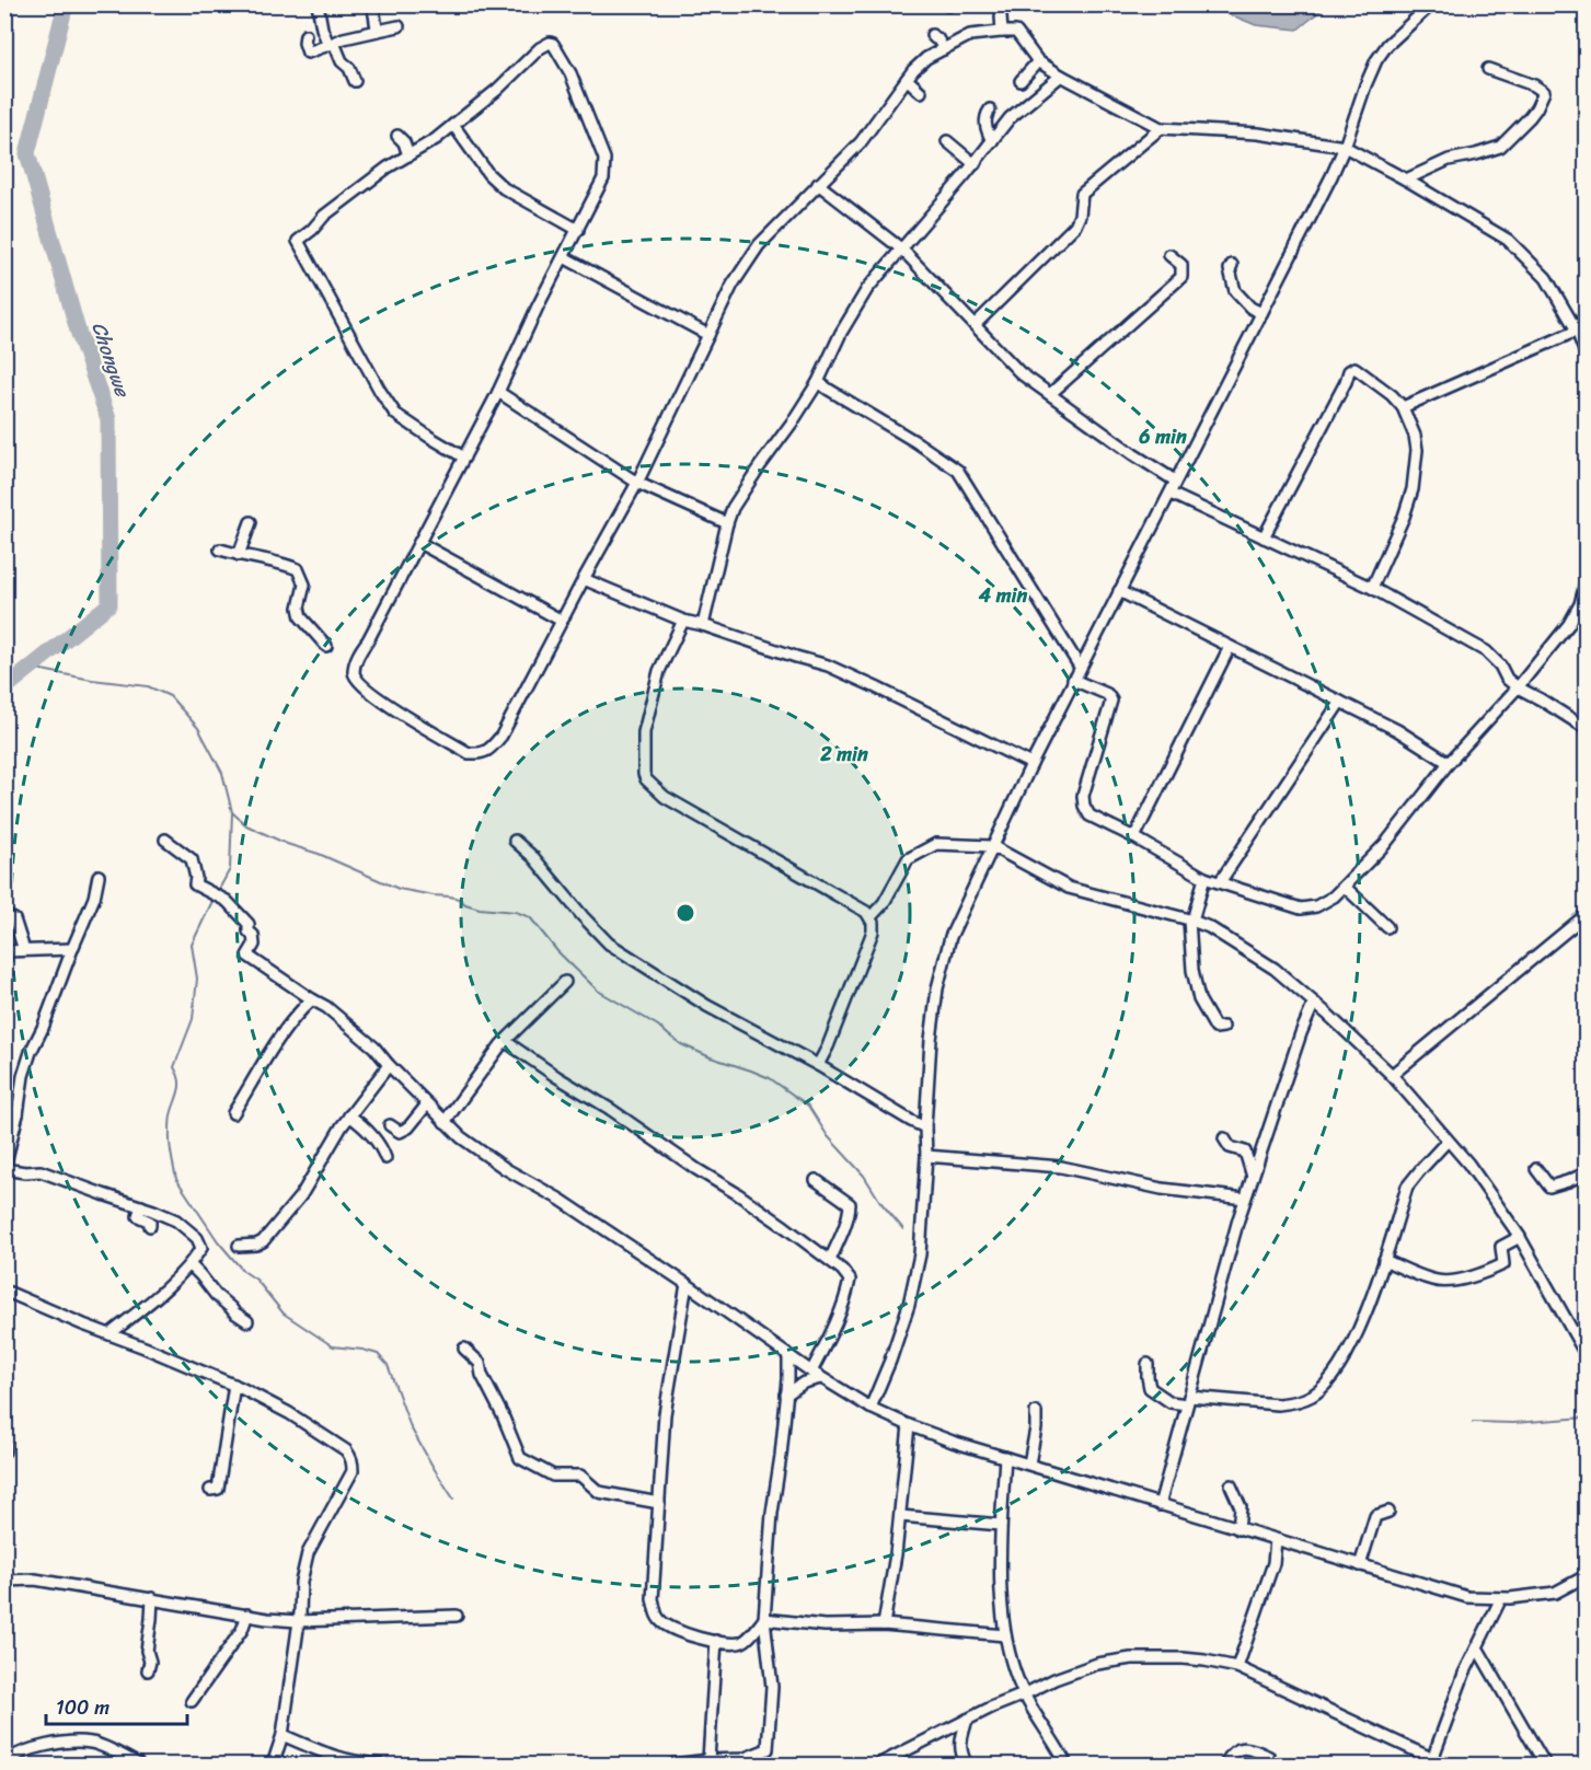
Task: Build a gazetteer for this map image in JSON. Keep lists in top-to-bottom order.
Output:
{
  "water": ["Chongwe"],
  "scale_bar": "100 m",
  "rings": ["6 min", "4 min", "2 min"]
}
